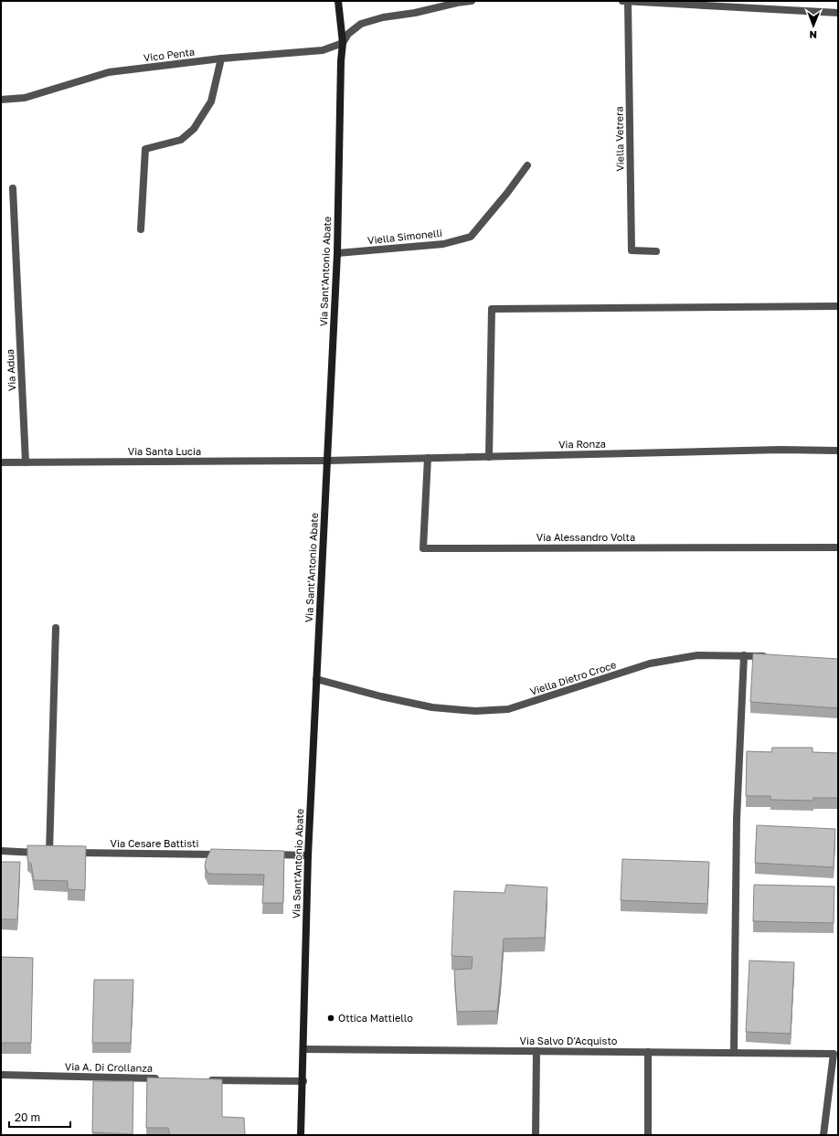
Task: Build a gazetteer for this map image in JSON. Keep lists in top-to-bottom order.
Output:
{
  "streets": {
    "street": [
      "Vico Penta",
      "Viella Vetrera",
      "Viella Simonelli",
      "Via Sant'Antonio Abate",
      "Via Adua",
      "Via Ronza",
      "Via Santa Lucia",
      "Via Alessandro Volta",
      "Viella Dietro Croce",
      "Via Cesare Battisti",
      "Via Salvo D'Acquisto",
      "Via A. Di Crollanza"
    ]
  },
  "crossings": [
    ["Vico Penta", "Via Sant'Antonio Abate"],
    ["Viella Simonelli", "Via Sant'Antonio Abate"],
    ["Via Sant'Antonio Abate", "Via Ronza"],
    ["Via Sant'Antonio Abate", "Via Santa Lucia"],
    ["Via Sant'Antonio Abate", "Viella Dietro Croce"],
    ["Via Sant'Antonio Abate", "Via Salvo D'Acquisto"],
    ["Via Adua", "Via Santa Lucia"],
    ["Via Ronza", "Via Santa Lucia"],
    ["Via Ronza", "Via Alessandro Volta"]
  ],
  "places": ["Ottica Mattiello"],
  "scale_bar": "20 m",
  "north": "bottom"
}
